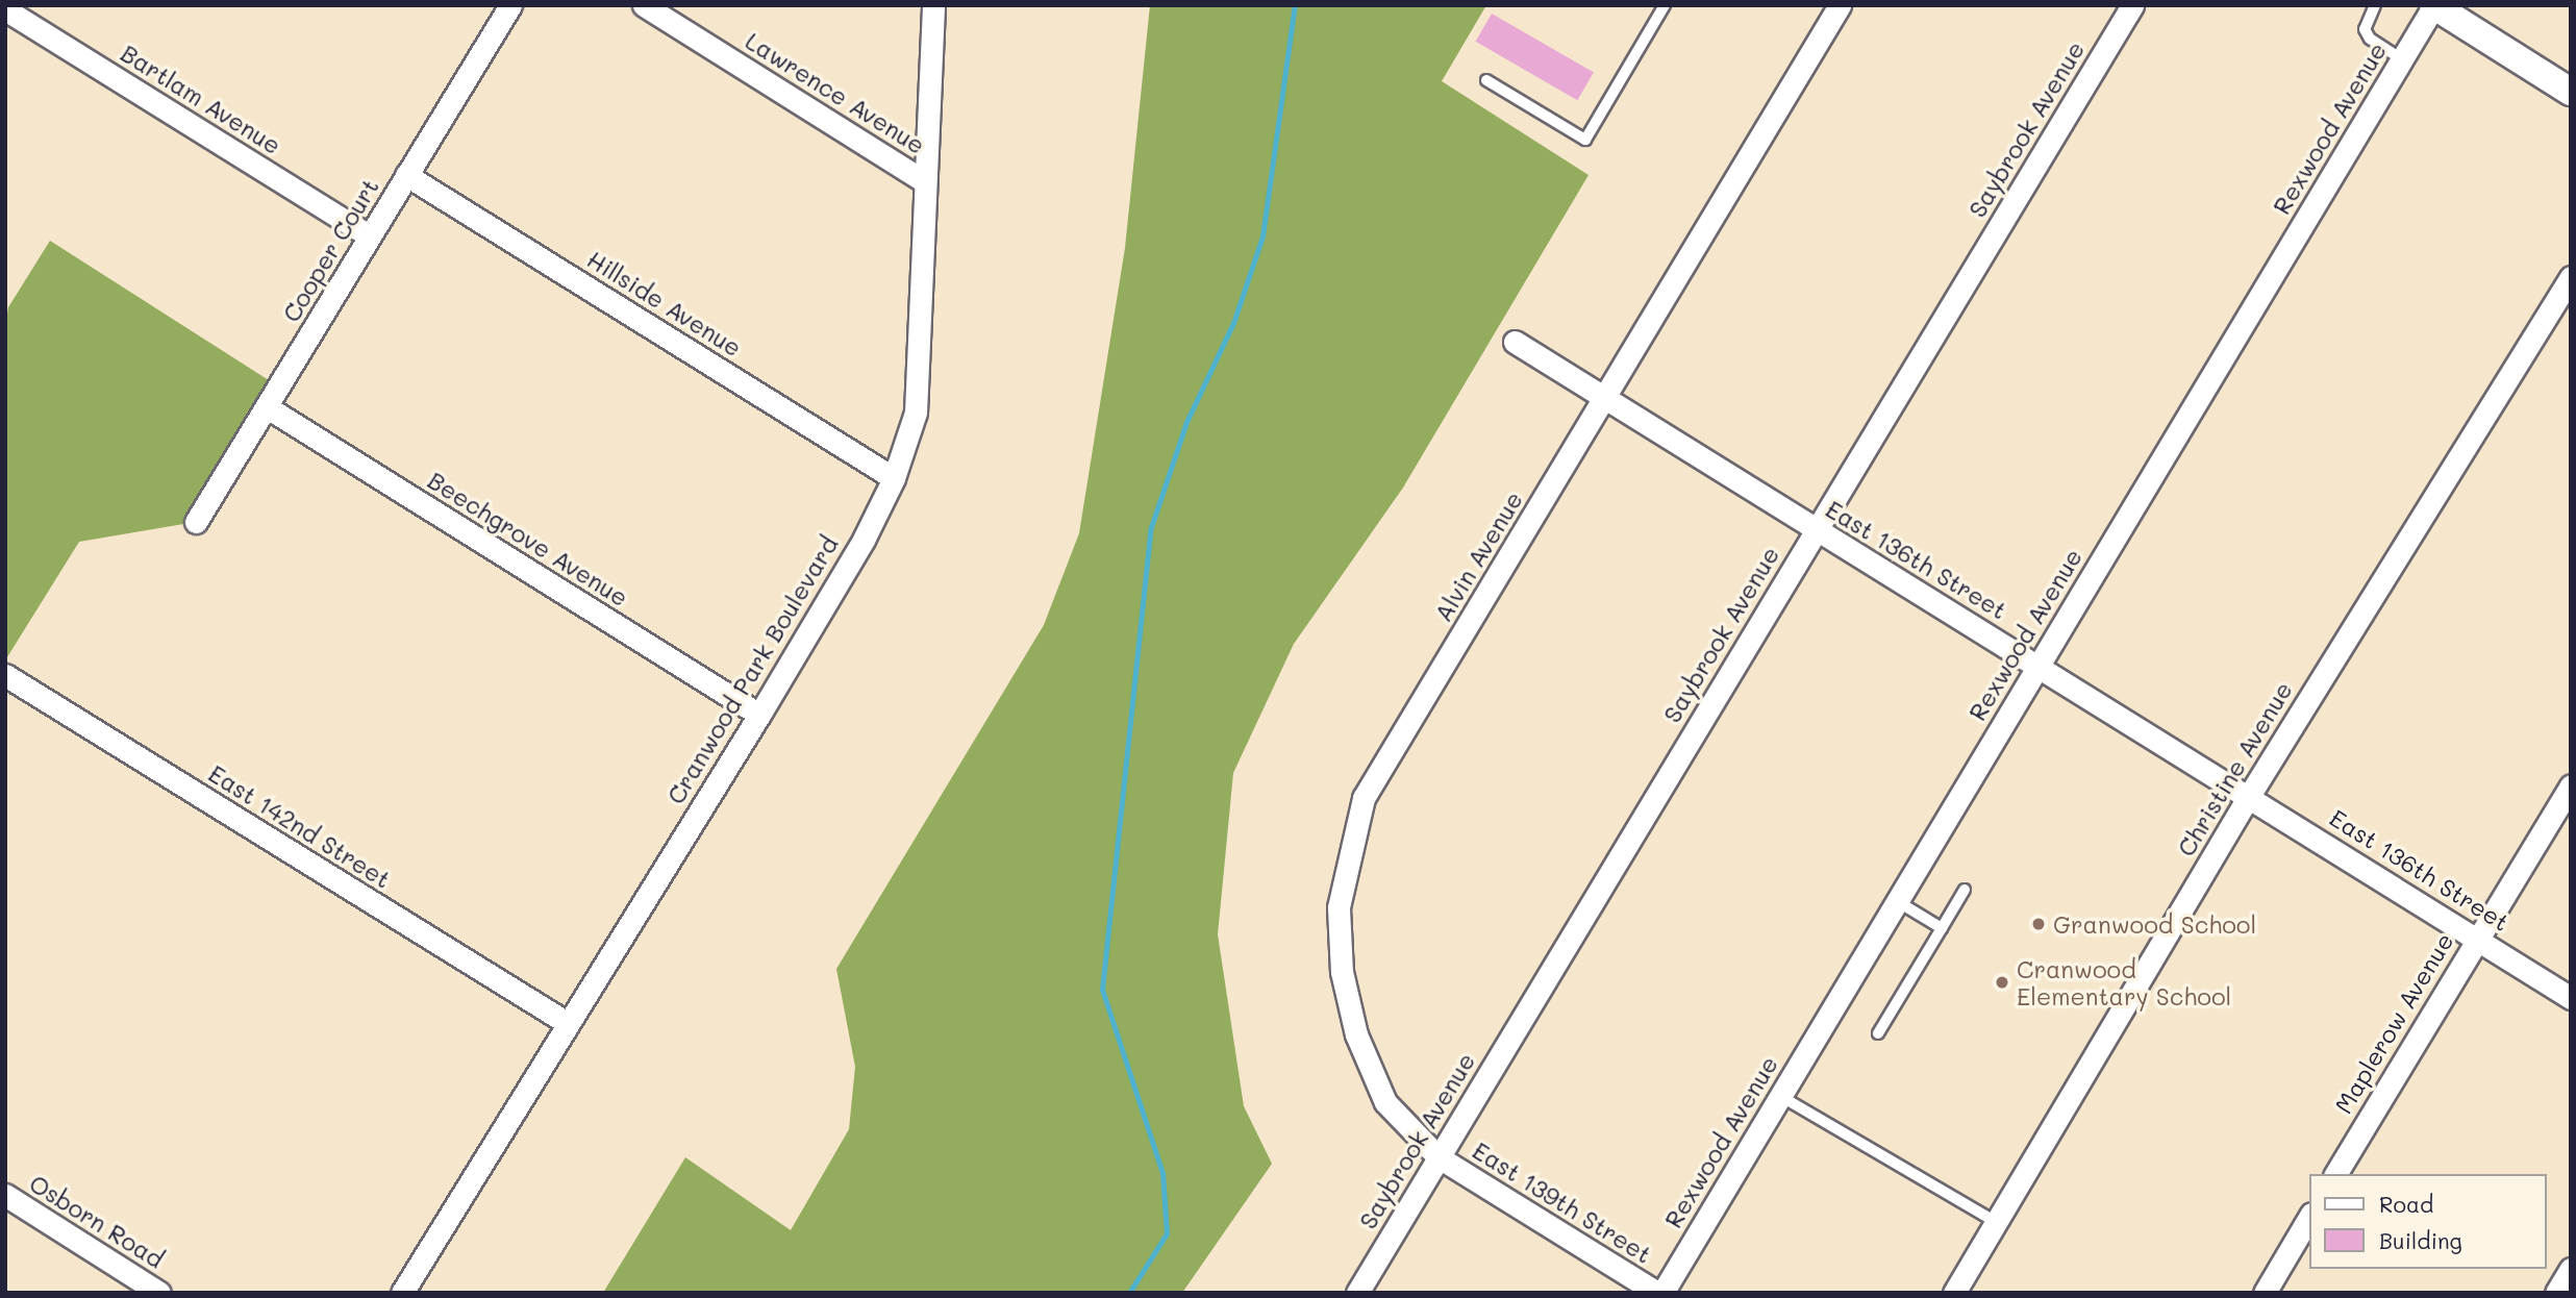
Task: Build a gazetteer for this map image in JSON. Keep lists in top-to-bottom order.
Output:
{
  "streets": {
    "street": [
      "Lawrence Avenue",
      "Bartlam Avenue",
      "Rexwood Avenue",
      "Saybrook Avenue",
      "Cooper Court",
      "Hillside Avenue",
      "Beechgrove Avenue",
      "Alvin Avenue",
      "East 136th Street",
      "Cranwood Park Boulevard",
      "Christine Avenue",
      "East 142nd Street",
      "Maplerow Avenue",
      "East 139th Street",
      "Osborn Road"
    ]
  },
  "crossings": [
    ["Lawrence Avenue", "Cranwood Park Boulevard"],
    ["Bartlam Avenue", "Cooper Court"],
    ["Rexwood Avenue", "East 136th Street"],
    ["Rexwood Avenue", "East 139th Street"],
    ["Saybrook Avenue", "Alvin Avenue"],
    ["Saybrook Avenue", "East 136th Street"],
    ["Saybrook Avenue", "East 139th Street"],
    ["Cooper Court", "Hillside Avenue"],
    ["Cooper Court", "Beechgrove Avenue"],
    ["Hillside Avenue", "Cranwood Park Boulevard"],
    ["Beechgrove Avenue", "Cranwood Park Boulevard"],
    ["Alvin Avenue", "East 136th Street"],
    ["Alvin Avenue", "East 139th Street"],
    ["East 136th Street", "Christine Avenue"],
    ["East 136th Street", "Maplerow Avenue"],
    ["Cranwood Park Boulevard", "East 142nd Street"]
  ],
  "places": ["Granwood School", "Cranwood Elementary School"],
  "legend": ["Road", "Building"]
}
